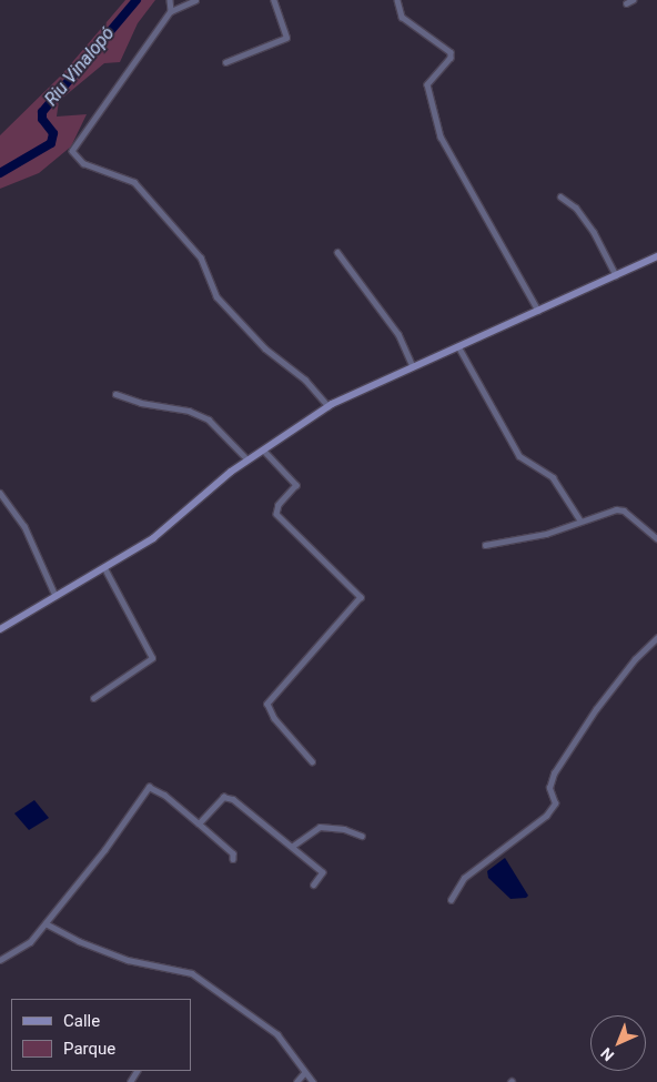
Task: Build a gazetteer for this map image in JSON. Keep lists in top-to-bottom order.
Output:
{
  "water": ["Riu Vinalopó"],
  "legend": ["Calle", "Parque"],
  "north": "bottom left"
}
